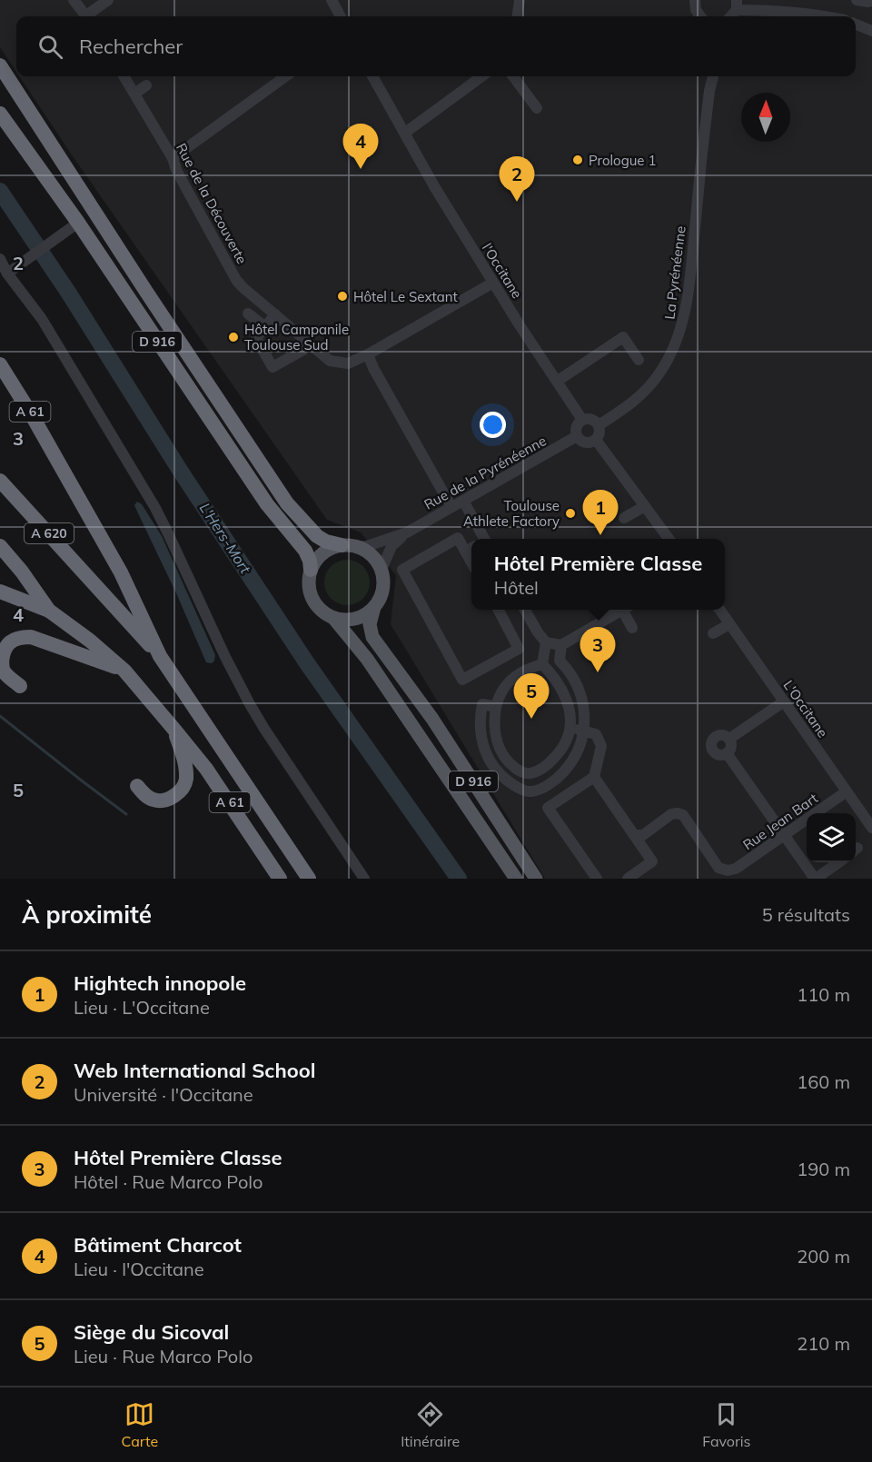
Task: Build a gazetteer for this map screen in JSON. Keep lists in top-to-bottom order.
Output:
{
  "streets": {
    "highway": ["D 916", "A 61", "A 620"],
    "street": [
      "Rue de la Découverte",
      "l'Occitane",
      "La Pyrénéenne",
      "Rue de la Pyrénéenne",
      "L'Occitane",
      "Rue Jean Bart"
    ]
  },
  "crossings": [
    ["Rue de la Découverte", "l'Occitane"],
    ["l'Occitane", "La Pyrénéenne"],
    ["l'Occitane", "Rue de la Pyrénéenne"],
    ["La Pyrénéenne", "Rue de la Pyrénéenne"],
    ["D 916", "Rue de la Pyrénéenne"],
    ["A 61", "A 620"],
    ["L'Occitane", "Rue Jean Bart"]
  ],
  "water": ["L'Hers-Mort"],
  "places": [
    "Prologue 1",
    "Hôtel Le Sextant",
    "Hôtel Campanile Toulouse Sud",
    "Toulouse Athlete Factory"
  ],
  "north": "top",
  "page": {
    "search": "Rechercher",
    "pins": [
      "4",
      "2",
      "1",
      "3",
      "5"
    ],
    "popup": ["Hôtel Première Classe", "Hôtel"],
    "heading": ["À proximité", "5 résultats"],
    "list": [
      {
        "mark": "1",
        "name": "Hightech innopole",
        "note": "Lieu · L'Occitane",
        "value": "110 m"
      },
      {
        "mark": "2",
        "name": "Web International School",
        "note": "Université · l'Occitane",
        "value": "160 m"
      },
      {
        "mark": "3",
        "name": "Hôtel Première Classe",
        "note": "Hôtel · Rue Marco Polo",
        "value": "190 m"
      },
      {
        "mark": "4",
        "name": "Bâtiment Charcot",
        "note": "Lieu · l'Occitane",
        "value": "200 m"
      },
      {
        "mark": "5",
        "name": "Siège du Sicoval",
        "note": "Lieu · Rue Marco Polo",
        "value": "210 m"
      }
    ],
    "nav": ["Carte", "Itinéraire", "Favoris"]
  },
  "grid": {
    "rows": [
      "2",
      "3",
      "4",
      "5"
    ]
  }
}
